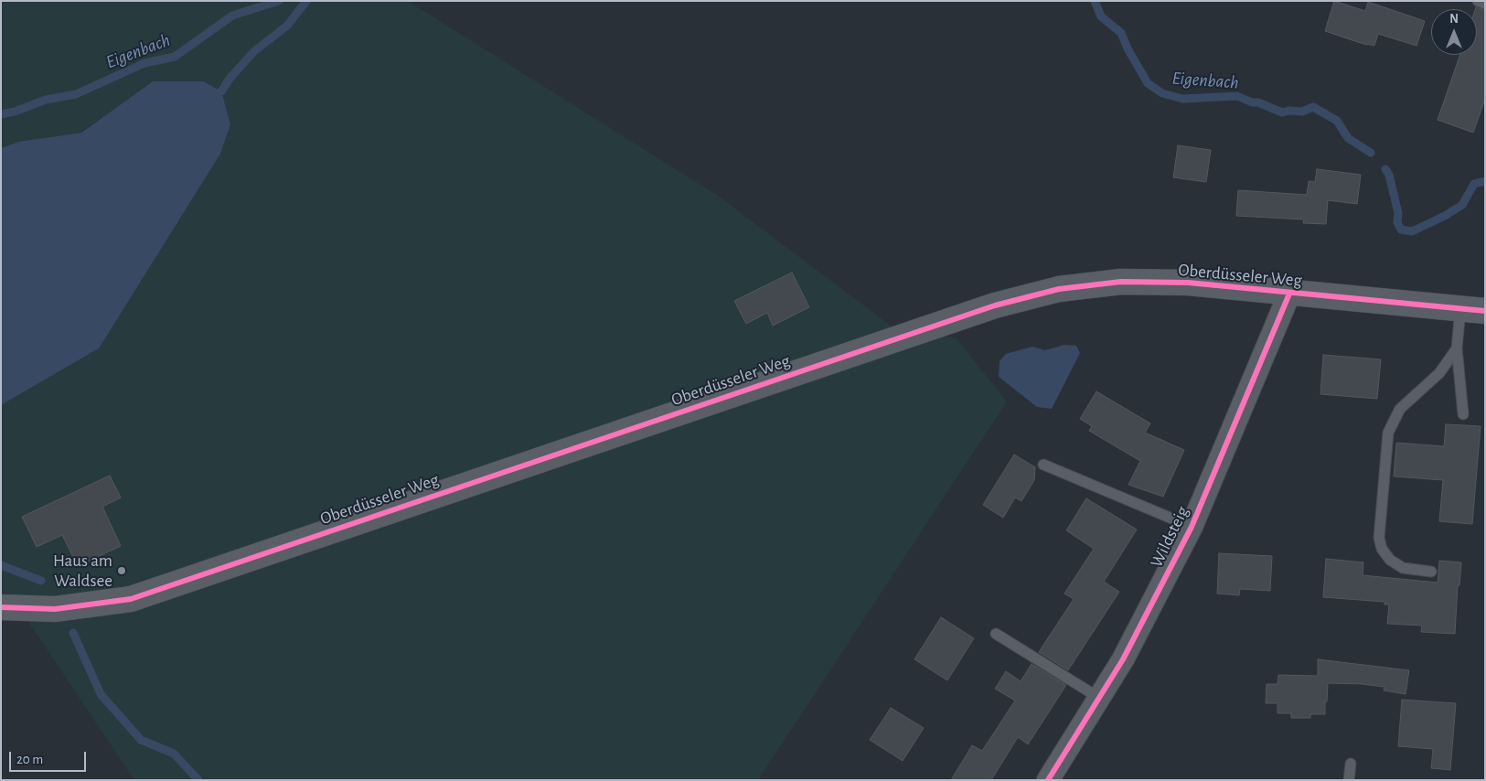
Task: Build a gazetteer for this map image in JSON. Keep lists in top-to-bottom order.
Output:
{
  "streets": {
    "street": ["Oberdüsseler Weg", "Wildsteig"]
  },
  "crossings": [
    ["Oberdüsseler Weg", "Wildsteig"]
  ],
  "water": ["Eigenbach"],
  "places": ["Haus am Waldsee"],
  "scale_bar": "20 m",
  "north": "top"
}
